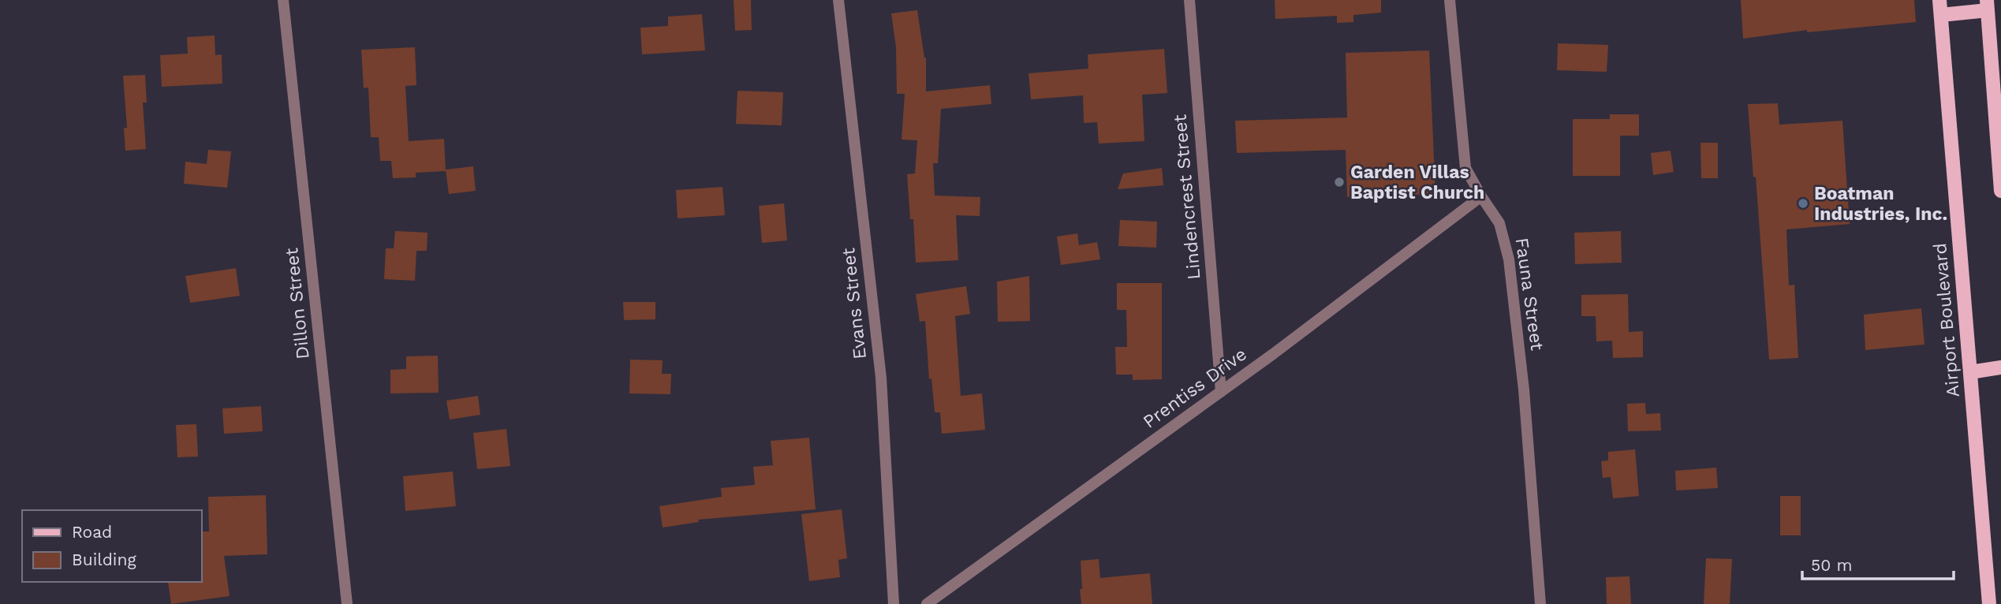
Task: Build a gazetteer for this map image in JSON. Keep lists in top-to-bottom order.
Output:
{
  "streets": {
    "main road": ["Airport Boulevard"],
    "street": [
      "Lindencrest Street",
      "Fauna Street",
      "Dillon Street",
      "Evans Street",
      "Prentiss Drive"
    ]
  },
  "crossings": [
    ["Lindencrest Street", "Prentiss Drive"],
    ["Fauna Street", "Prentiss Drive"]
  ],
  "places": ["Garden Villas Baptist Church", "Boatman Industries, Inc."],
  "legend": ["Road", "Building"],
  "scale_bar": "50 m"
}
